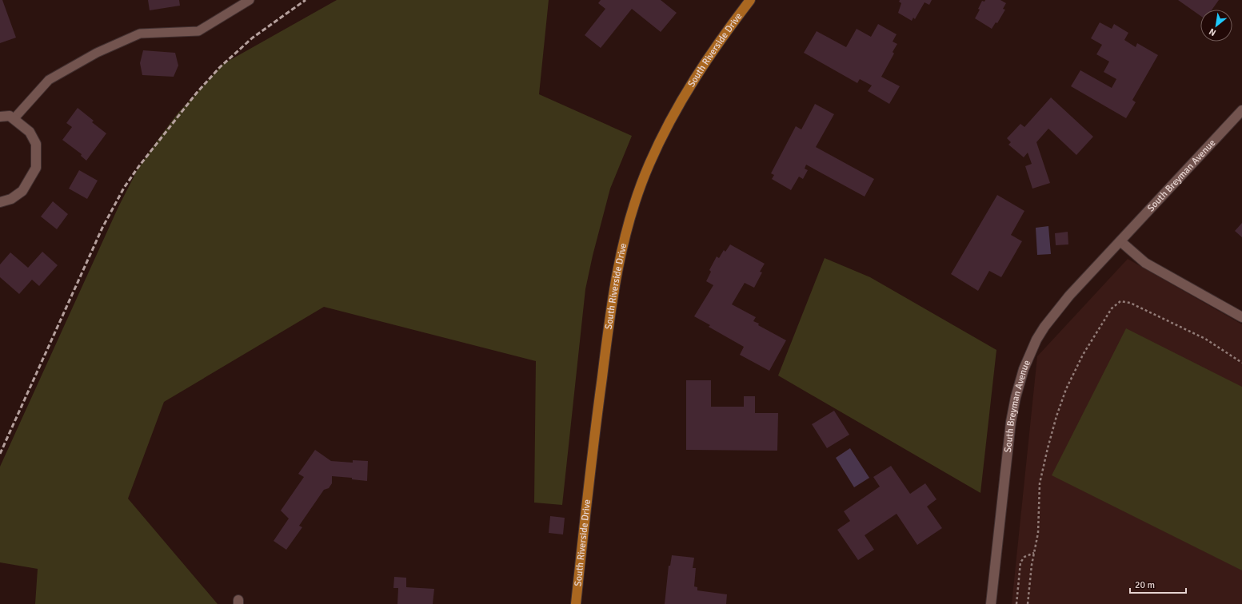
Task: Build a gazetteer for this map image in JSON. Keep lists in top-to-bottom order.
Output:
{
  "streets": {
    "main road": ["South Riverside Drive"],
    "street": ["South Breyman Avenue"]
  },
  "scale_bar": "20 m",
  "north": "bottom left"
}
